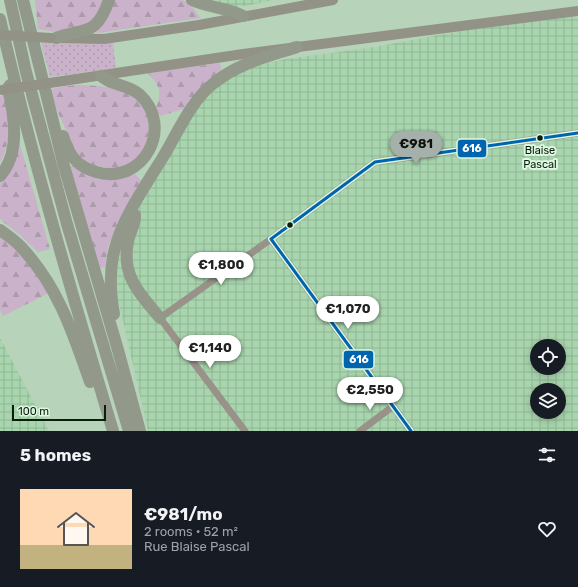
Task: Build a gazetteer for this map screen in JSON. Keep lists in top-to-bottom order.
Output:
{
  "places": ["Blaise Pascal"],
  "lines": ["transit line 616"],
  "scale_bar": "100 m",
  "page": {
    "price": [
      "€981",
      "€1,800",
      "€1,070",
      "€1,140",
      "€2,550"
    ],
    "scale": "100 m",
    "heading": "5 homes",
    "list": [
      {
        "name": "€981/mo",
        "note": "2 rooms · 52 m² · Rue Blaise Pascal"
      }
    ]
  }
}
